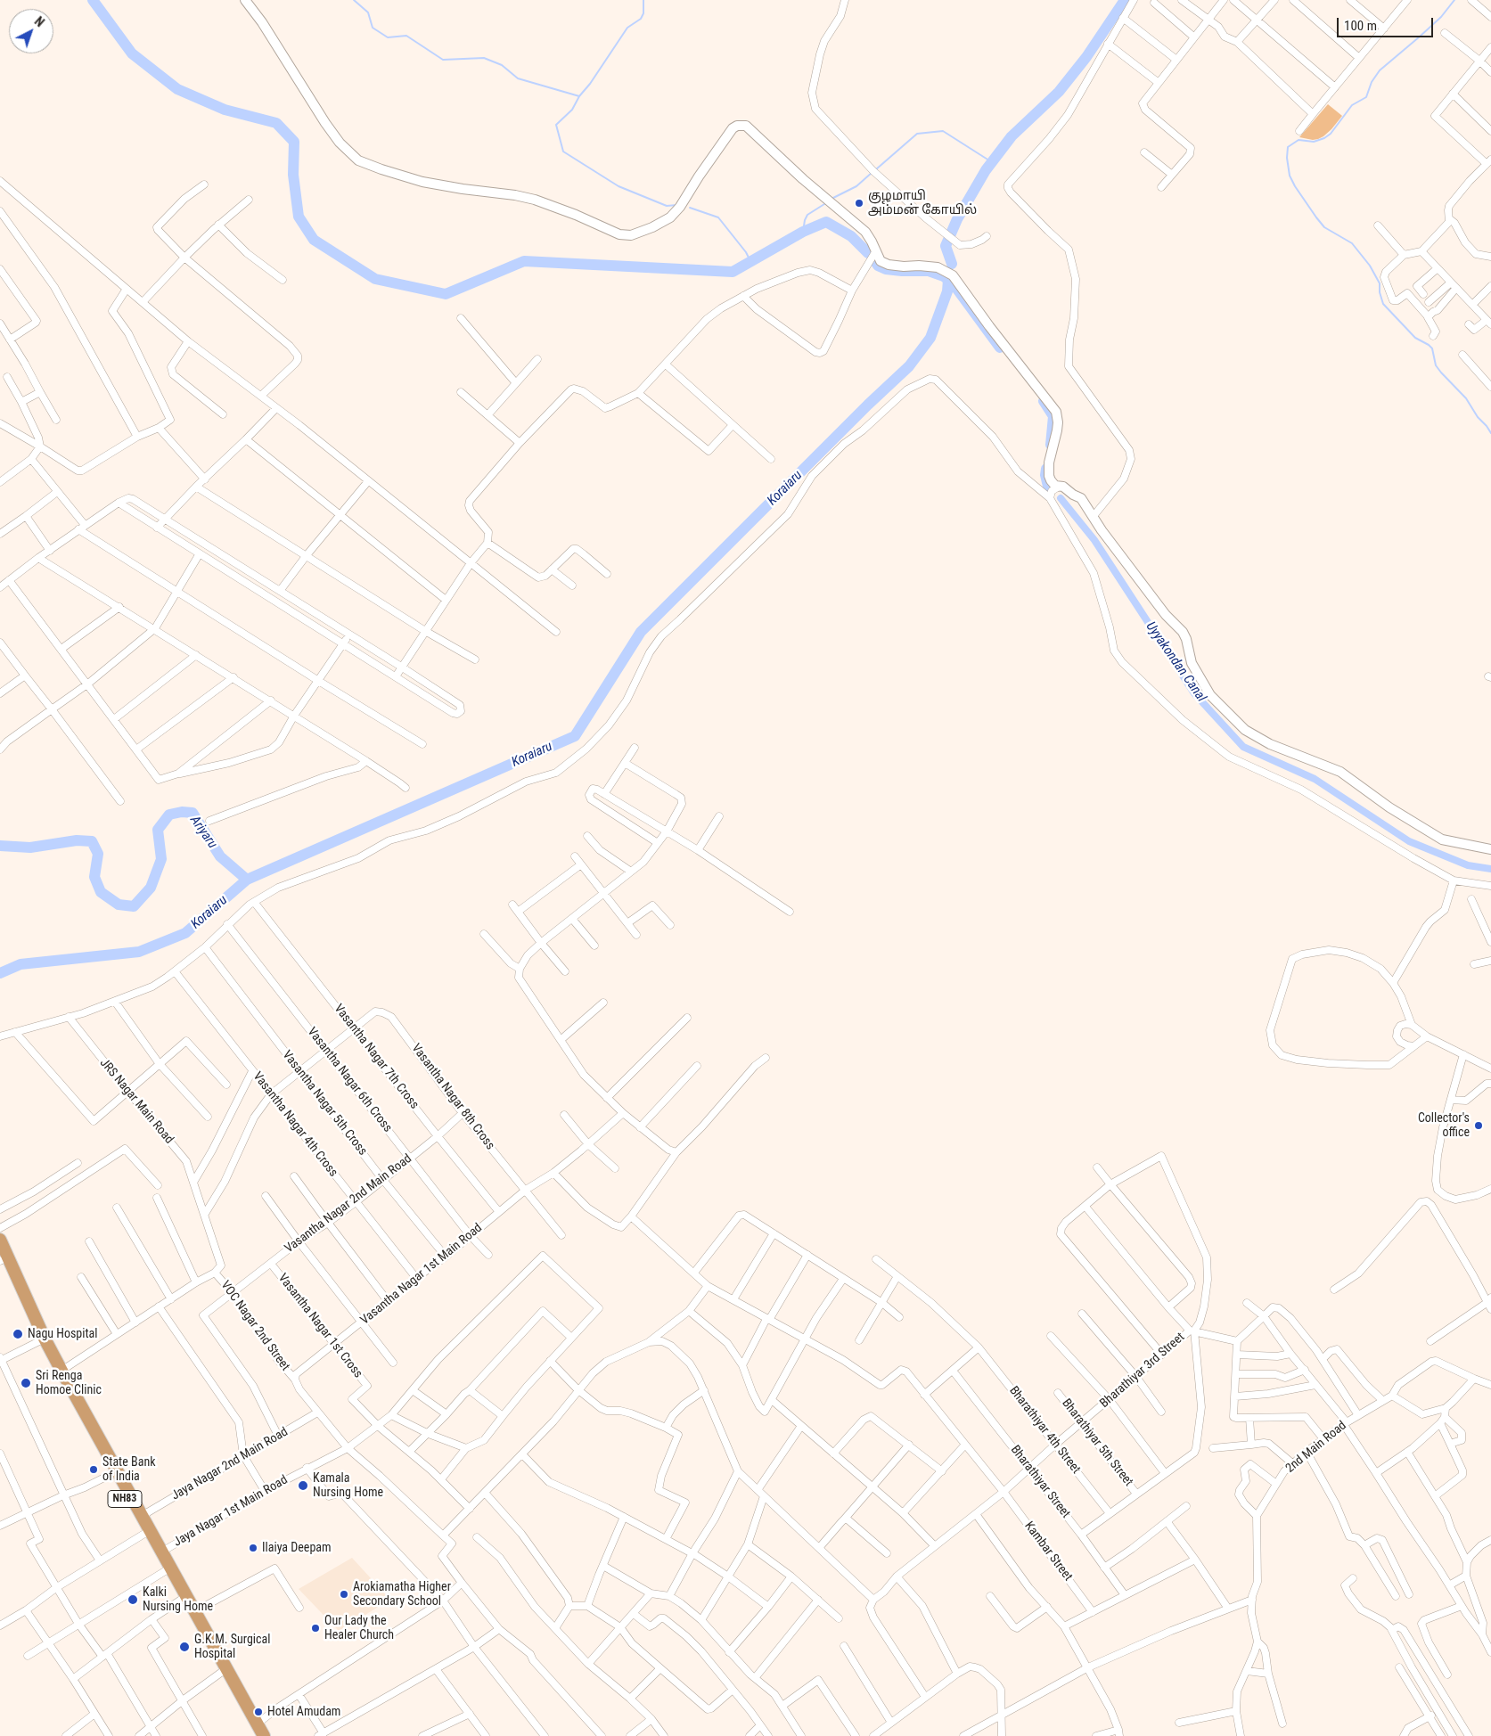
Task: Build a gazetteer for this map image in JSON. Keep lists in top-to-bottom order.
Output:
{
  "streets": {
    "highway": ["NH83"],
    "street": [
      "Vasantha Nagar 7th Cross",
      "Vasantha Nagar 6th Cross",
      "Vasantha Nagar 8th Cross",
      "JRS Nagar Main Road",
      "Vasantha Nagar 5th Cross",
      "Vasantha Nagar 4th Cross",
      "Vasantha Nagar 2nd Main Road",
      "Vasantha Nagar 1st Main Road",
      "VOC Nagar 2nd Street",
      "Vasantha Nagar 1st Cross",
      "Bharathiyar 3rd Street",
      "Bharathiyar 4th Street",
      "Bharathiyar 5th Street",
      "2nd Main Road",
      "Jaya Nagar 2nd Main Road",
      "Bharathiyar Street",
      "Jaya Nagar 1st Main Road",
      "Kambar Street"
    ]
  },
  "crossings": [
    ["Vasantha Nagar 7th Cross", "Vasantha Nagar 8th Cross"],
    ["Vasantha Nagar 7th Cross", "Vasantha Nagar 2nd Main Road"],
    ["Vasantha Nagar 7th Cross", "Vasantha Nagar 1st Main Road"],
    ["Vasantha Nagar 6th Cross", "Vasantha Nagar 2nd Main Road"],
    ["Vasantha Nagar 6th Cross", "Vasantha Nagar 1st Main Road"],
    ["Vasantha Nagar 8th Cross", "Vasantha Nagar 2nd Main Road"],
    ["Vasantha Nagar 8th Cross", "Vasantha Nagar 1st Main Road"],
    ["JRS Nagar Main Road", "VOC Nagar 2nd Street"],
    ["Vasantha Nagar 5th Cross", "Vasantha Nagar 2nd Main Road"],
    ["Vasantha Nagar 5th Cross", "Vasantha Nagar 1st Main Road"],
    ["Vasantha Nagar 4th Cross", "Vasantha Nagar 2nd Main Road"],
    ["Vasantha Nagar 4th Cross", "Vasantha Nagar 1st Main Road"],
    ["Vasantha Nagar 2nd Main Road", "VOC Nagar 2nd Street"],
    ["Vasantha Nagar 2nd Main Road", "Vasantha Nagar 1st Cross"],
    ["Vasantha Nagar 2nd Main Road", "Jaya Nagar 2nd Main Road"],
    ["Vasantha Nagar 1st Main Road", "VOC Nagar 2nd Street"],
    ["Vasantha Nagar 1st Main Road", "Vasantha Nagar 1st Cross"],
    ["VOC Nagar 2nd Street", "Jaya Nagar 2nd Main Road"],
    ["VOC Nagar 2nd Street", "Jaya Nagar 1st Main Road"],
    ["Vasantha Nagar 1st Cross", "Jaya Nagar 1st Main Road"],
    ["Bharathiyar 3rd Street", "Bharathiyar 4th Street"],
    ["Bharathiyar 3rd Street", "Bharathiyar 5th Street"],
    ["Bharathiyar 3rd Street", "Bharathiyar Street"],
    ["Bharathiyar 3rd Street", "Kambar Street"],
    ["Jaya Nagar 2nd Main Road", "NH83"],
    ["NH83", "Jaya Nagar 1st Main Road"]
  ],
  "water": ["Koraiaru", "Uyyakondan Canal", "Ariyaru"],
  "places": [
    "குழமாயி அம்மன் கோயில்",
    "Collector's office",
    "Nagu Hospital",
    "Sri Renga Homoe Clinic",
    "State Bank of India",
    "Kamala Nursing Home",
    "Ilaiya Deepam",
    "Arokiamatha Higher Secondary School",
    "Kalki Nursing Home",
    "Our Lady the Healer Church",
    "G.K.M. Surgical Hospital",
    "Hotel Amudam"
  ],
  "scale_bar": "100 m",
  "north": "top right"
}
